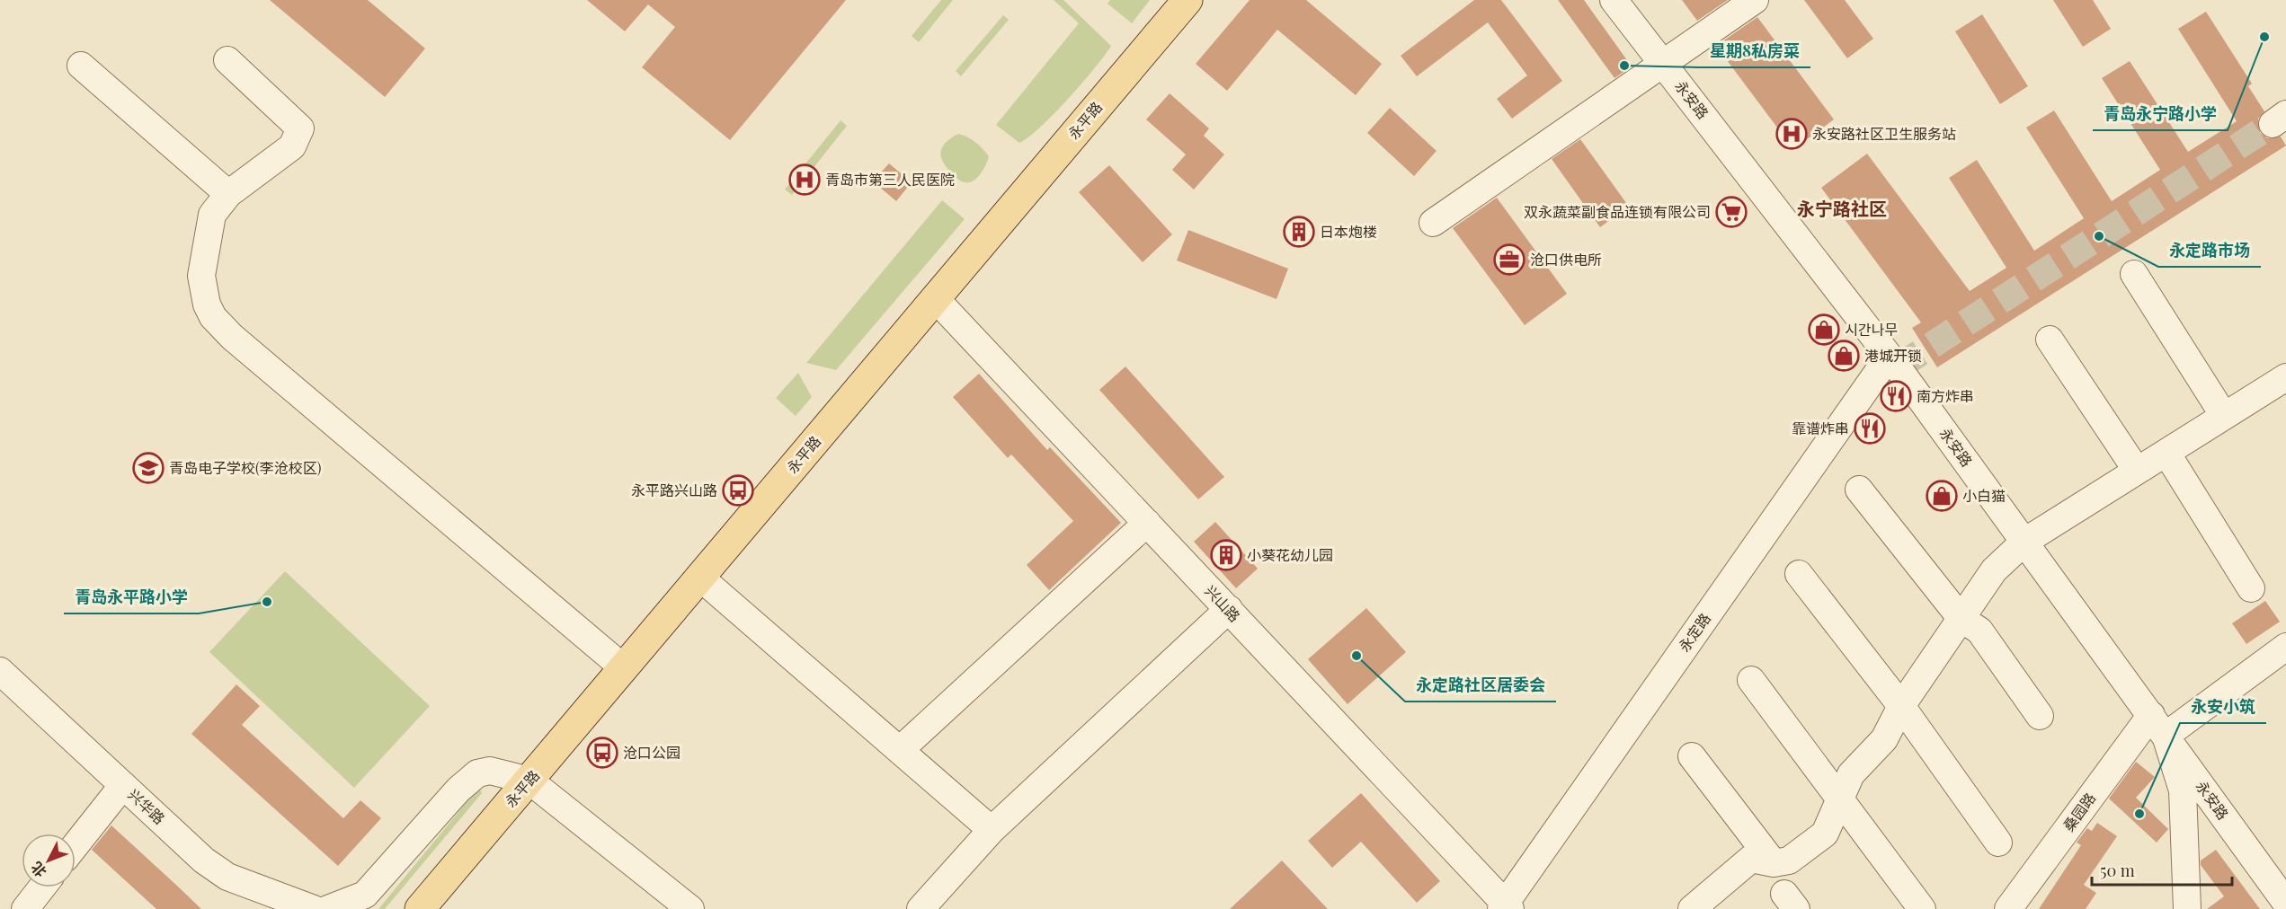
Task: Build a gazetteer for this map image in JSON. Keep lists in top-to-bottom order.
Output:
{
  "streets": {
    "main road": ["永平路"],
    "street": [
      "永安路",
      "兴山路",
      "永定路",
      "兴华路",
      "桑园路"
    ]
  },
  "crossings": [
    ["永安路", "永定路"],
    ["永安路", "桑园路"],
    ["永平路", "兴山路"],
    ["兴山路", "永定路"]
  ],
  "districts": ["永宁路社区"],
  "places": {
    "other": [
      "青岛永宁路小学",
      "星期8私房菜",
      "永定路市场",
      "青岛永平路小学",
      "永定路社区居委会",
      "永安小筑"
    ],
    "hospital": ["永安路社区卫生服务站", "青岛市第三人民医院"],
    "supermarket": ["双永蔬菜副食品连锁有限公司"],
    "building": ["日本炮楼", "小葵花幼儿园"],
    "office": ["沧口供电所"],
    "shop": ["시간나무", "港城开锁", "小白猫"],
    "restaurant": ["南方炸串", "靠谱炸串"],
    "school or university": ["青岛电子学校(李沧校区)"],
    "bus stop": ["永平路兴山路", "沧口公园"]
  },
  "scale_bar": "50 m",
  "north": "bottom left"
}
